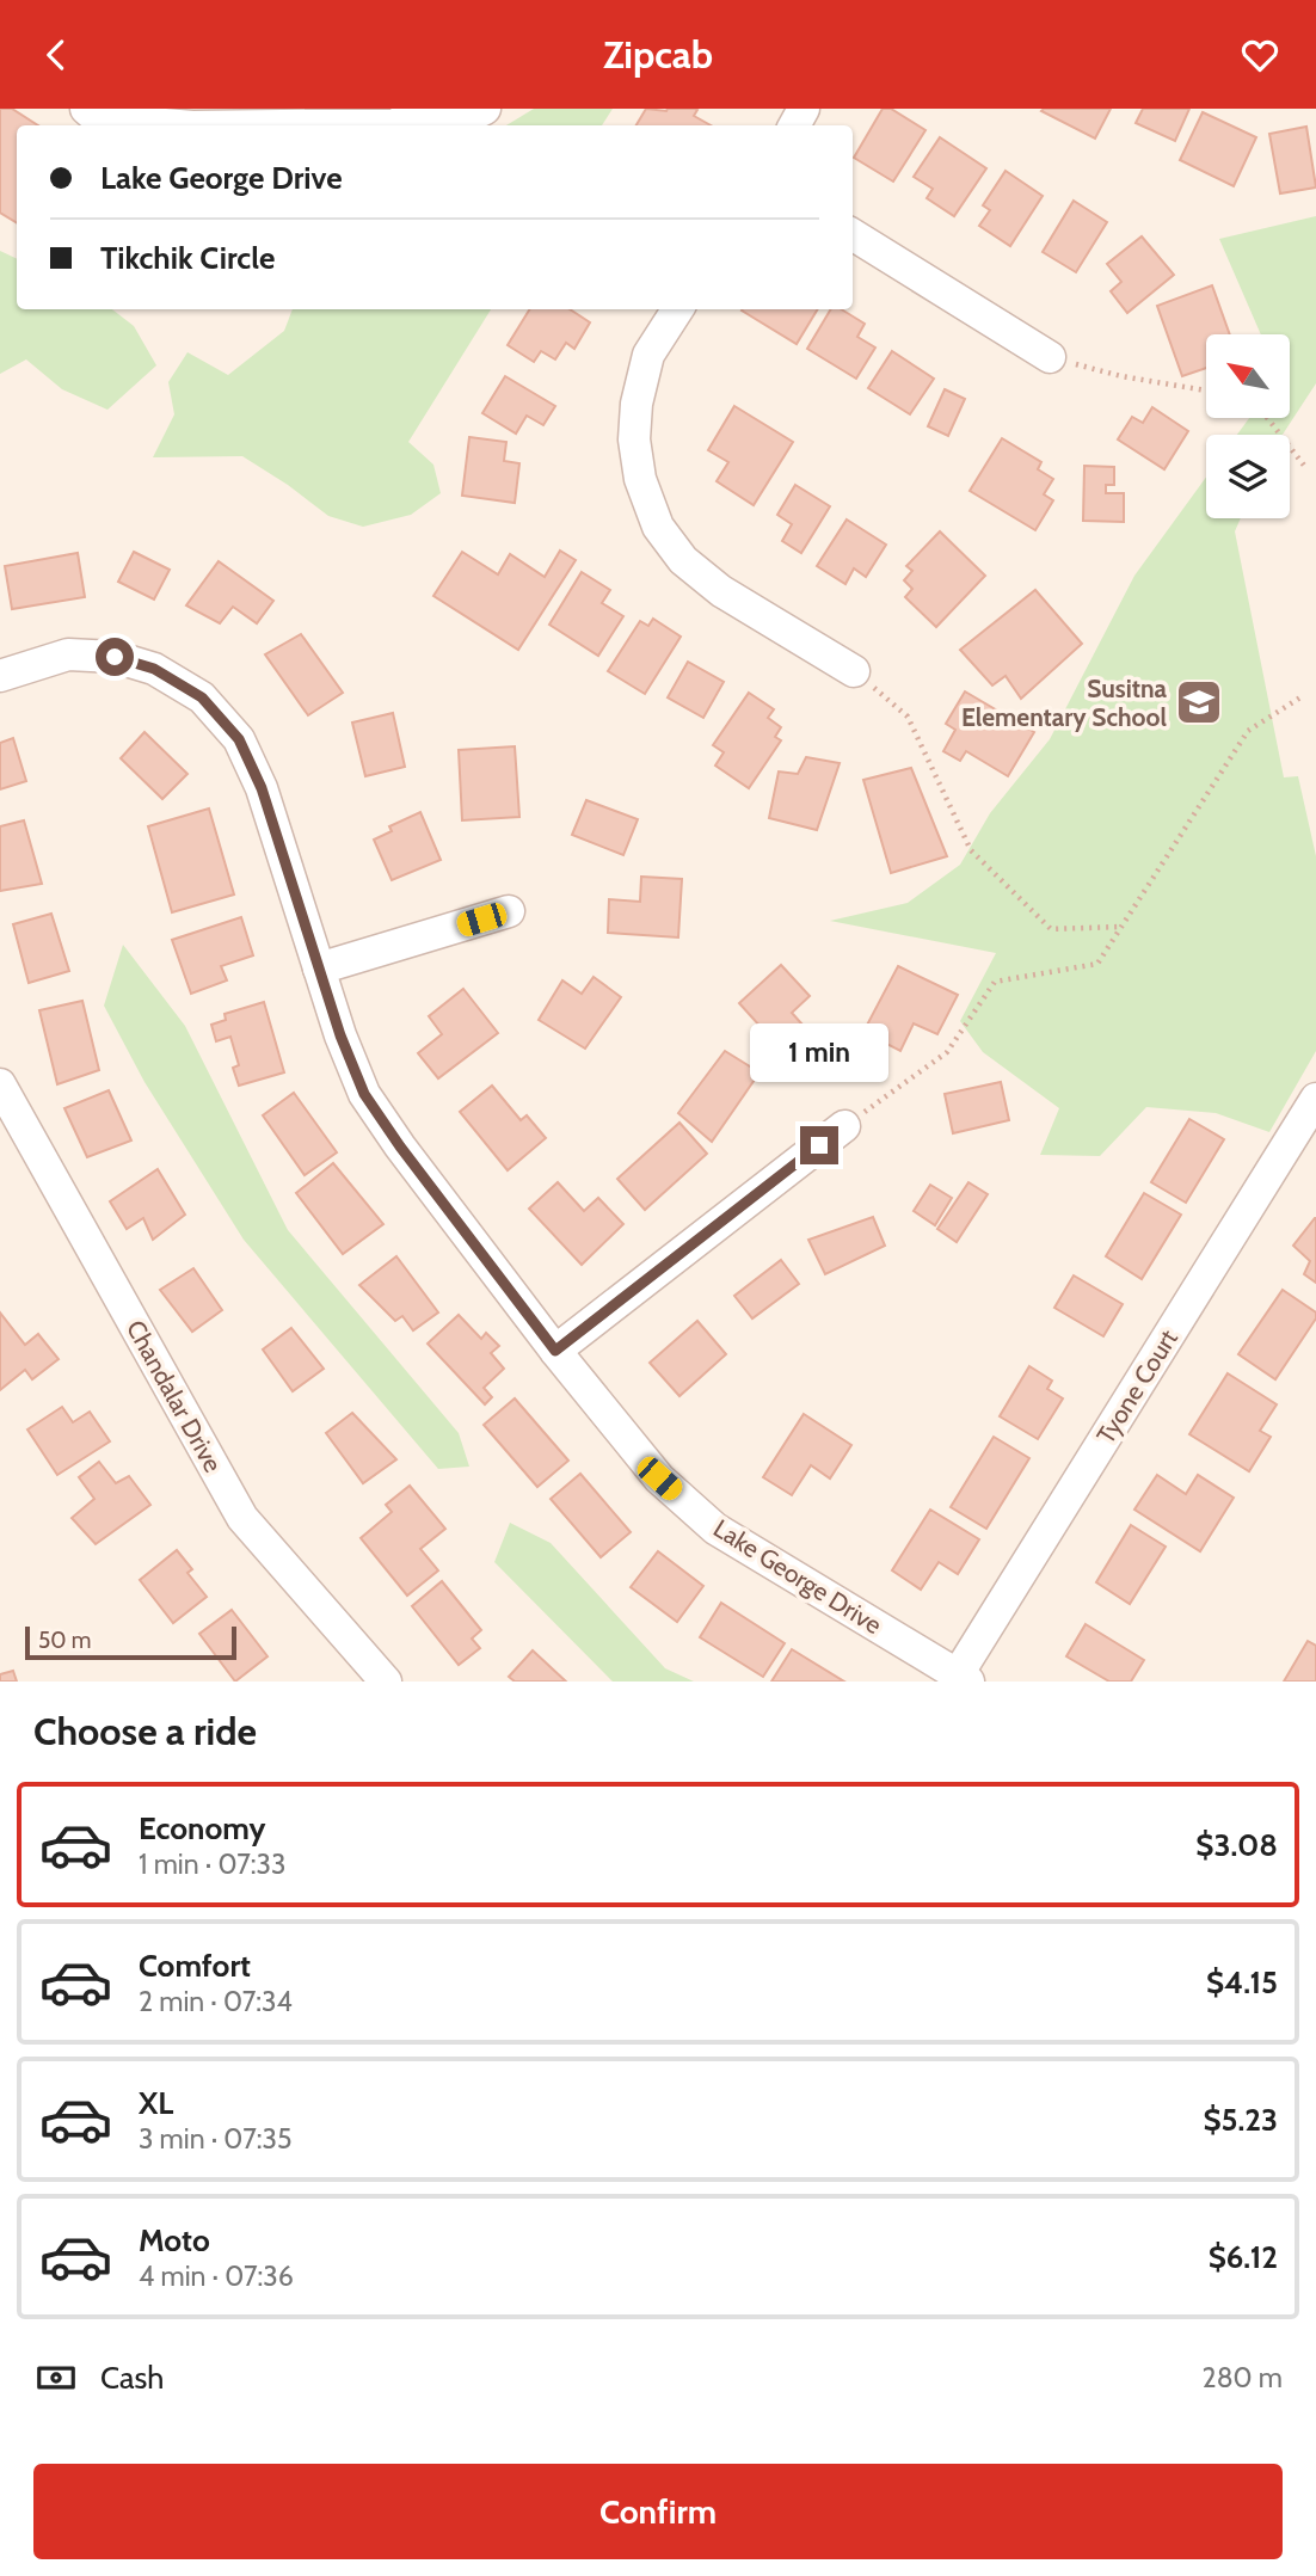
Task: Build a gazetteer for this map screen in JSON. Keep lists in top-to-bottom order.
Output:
{
  "streets": {
    "street": ["Tyone Court", "Chandalar Drive", "Lake George Drive"]
  },
  "crossings": [
    ["Tyone Court", "Lake George Drive"]
  ],
  "places": {
    "school or university": ["Susitna Elementary School"]
  },
  "scale_bar": "50 m",
  "north": "top left",
  "page": {
    "header": "Zipcab",
    "banner": ["Lake George Drive", "Tikchik Circle"],
    "bubble": "1 min",
    "scale": "50 m",
    "heading": "Choose a ride",
    "list": [
      {
        "name": "Economy",
        "note": "1 min · 07:33",
        "value": "$3.08"
      },
      {
        "name": "Comfort",
        "note": "2 min · 07:34",
        "value": "$4.15"
      },
      {
        "name": "XL",
        "note": "3 min · 07:35",
        "value": "$5.23"
      },
      {
        "name": "Moto",
        "note": "4 min · 07:36",
        "value": "$6.12"
      }
    ],
    "pay": ["Cash", "280 m"],
    "buttons": "Confirm"
  }
}
